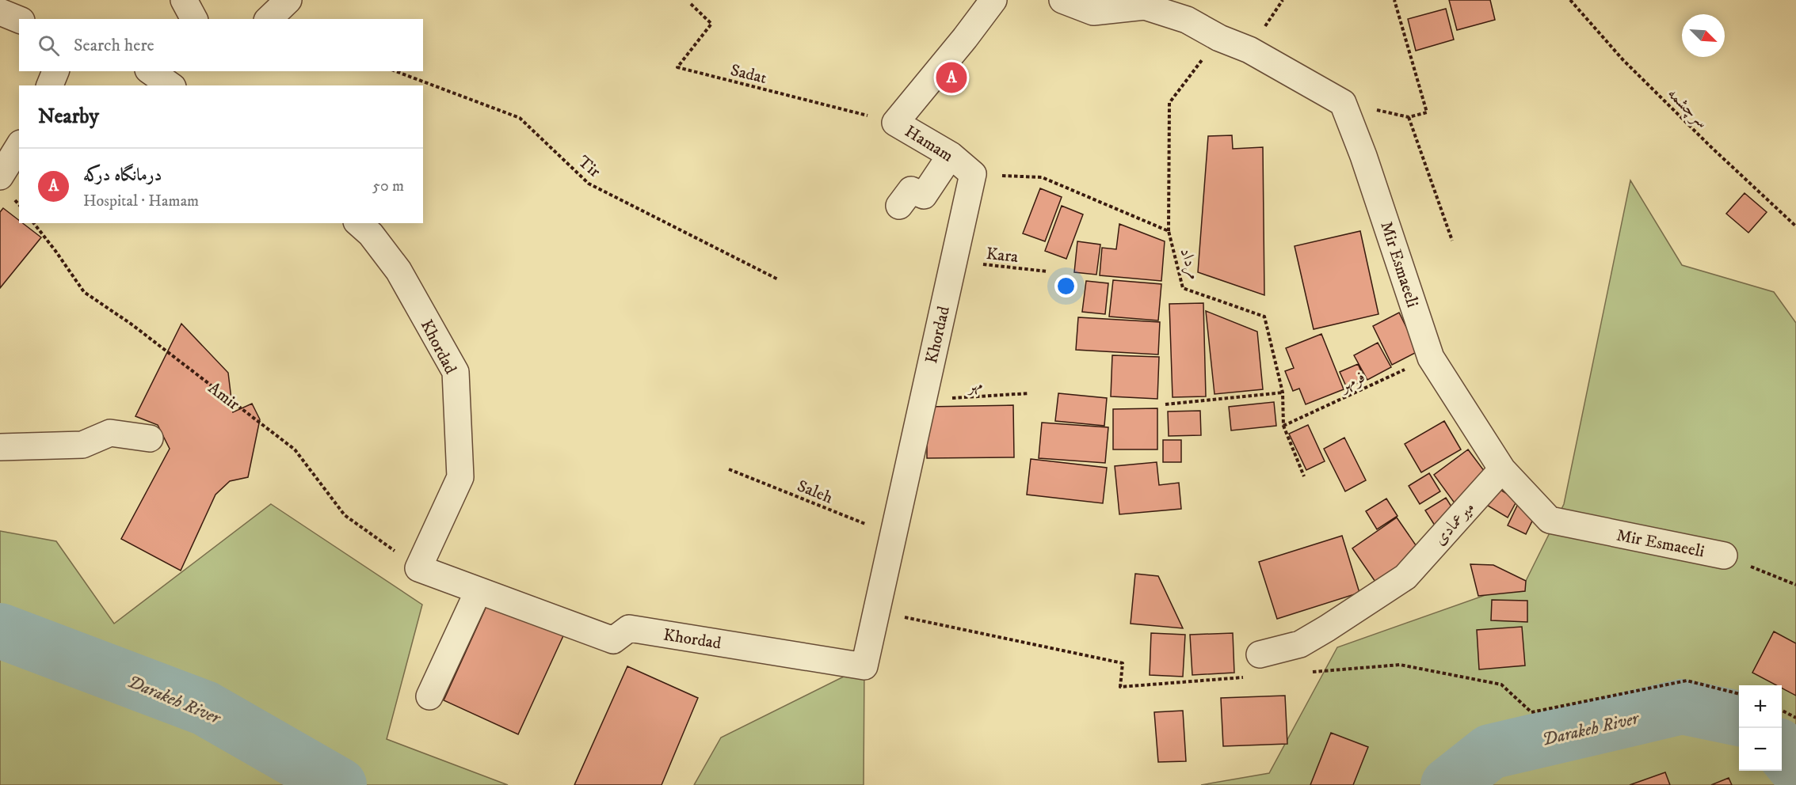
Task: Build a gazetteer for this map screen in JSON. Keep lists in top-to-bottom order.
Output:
{
  "streets": {
    "street": [
      "Hamam",
      "Mir Esmaeeli",
      "Khordad",
      "میرعمادی"
    ],
    "path": [
      "Sadat",
      "سرچشمه",
      "Tir",
      "Kara",
      "مرداد",
      "فرمهر",
      "مهر",
      "Amir",
      "Saleh"
    ]
  },
  "crossings": [
    ["Sadat", "Hamam"],
    ["Hamam", "مرداد"],
    ["Hamam", "Khordad"],
    ["Kara", "Khordad"],
    ["مرداد", "Khordad"],
    ["مرداد", "فرمهر"],
    ["Mir Esmaeeli", "فرمهر"],
    ["Mir Esmaeeli", "میرعمادی"],
    ["Khordad", "مهر"],
    ["Khordad", "Amir"],
    ["Khordad", "Saleh"]
  ],
  "water": ["Darakeh River"],
  "north": "bottom right",
  "page": {
    "search": "Search here",
    "pins": "A",
    "heading": "Nearby",
    "list": [
      {
        "mark": "A",
        "name": "درمانگاه درکه",
        "note": "Hospital · Hamam",
        "value": "50 m"
      }
    ],
    "map_buttons": ["+", "−"]
  }
}
